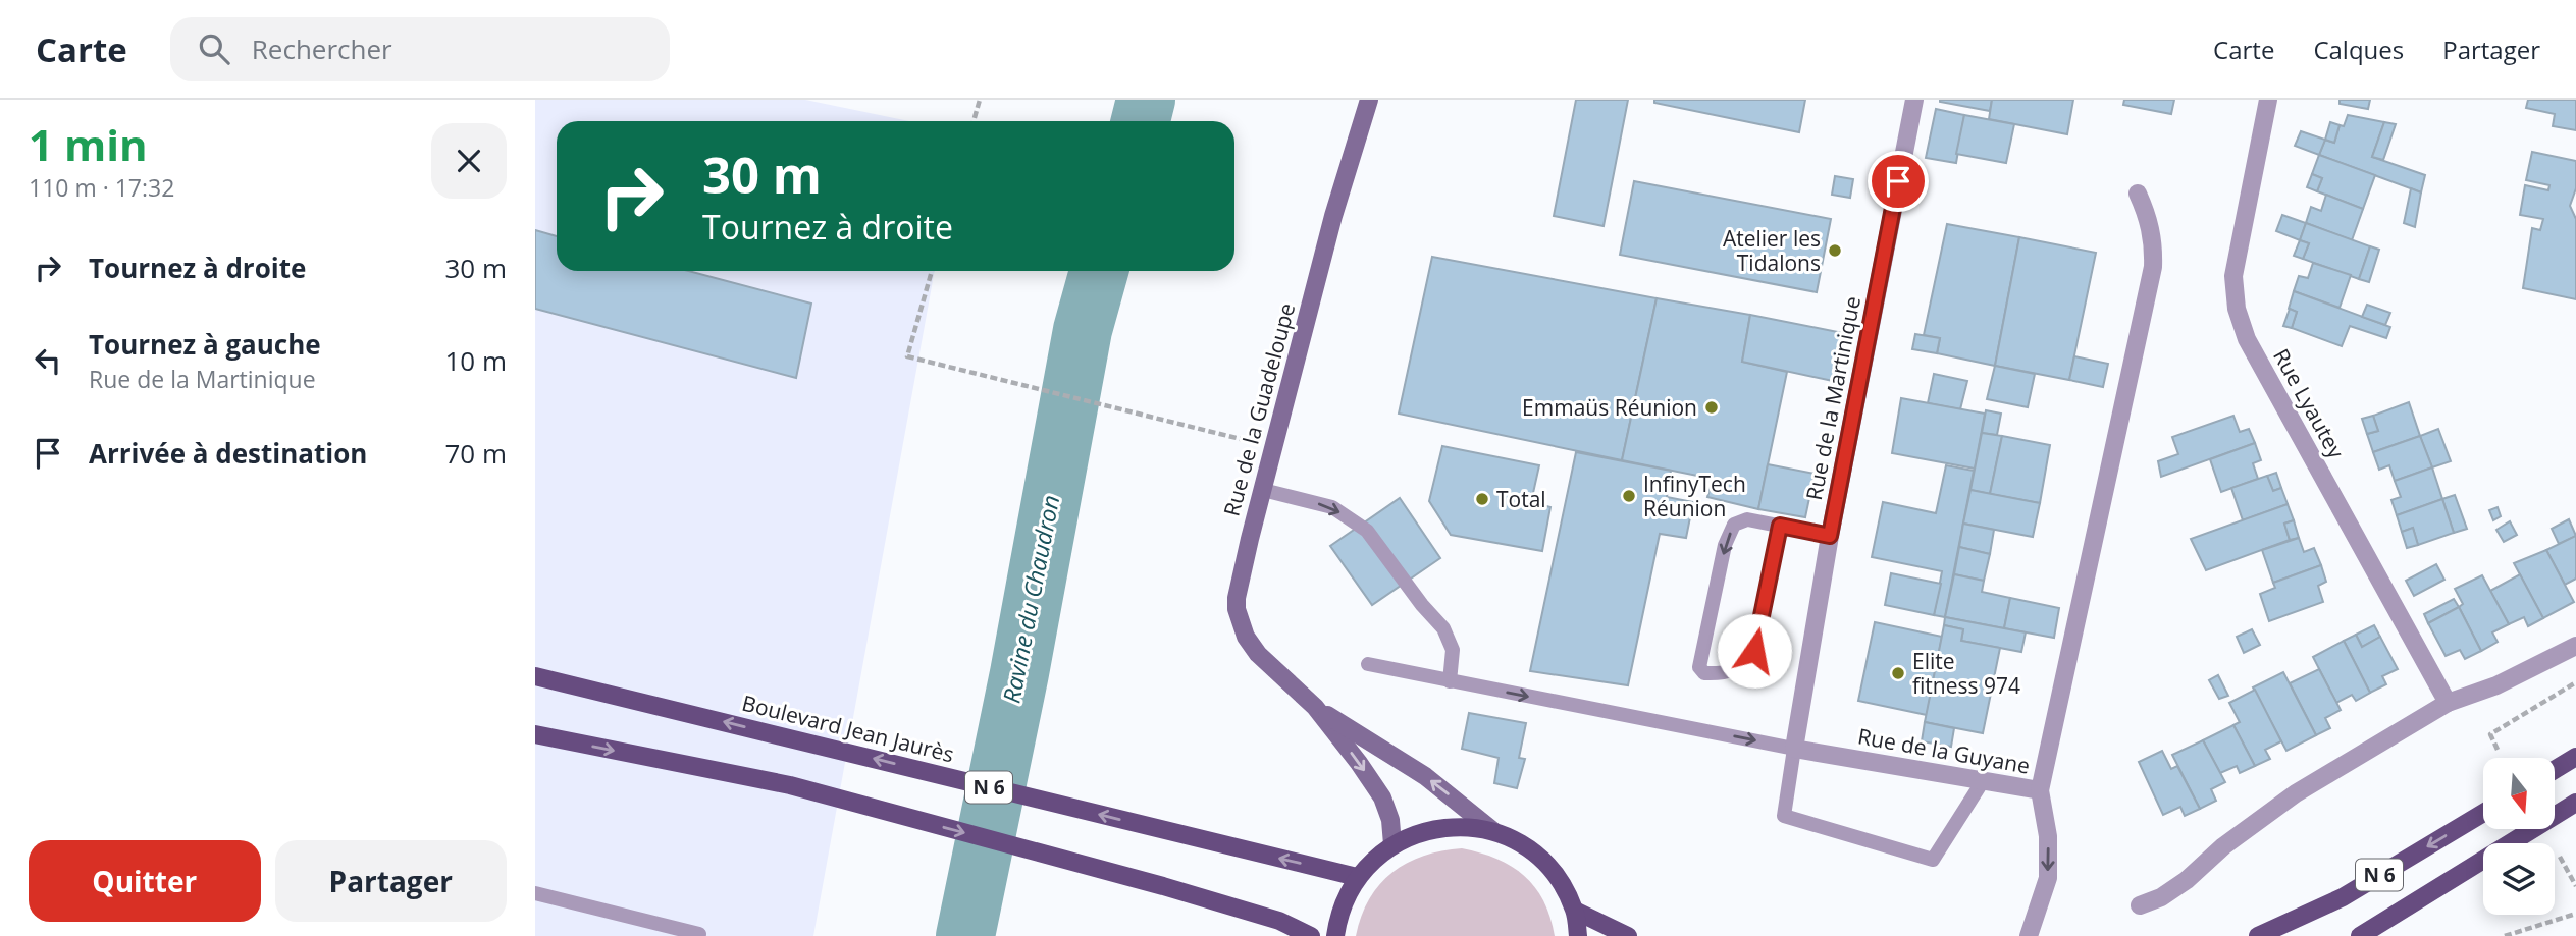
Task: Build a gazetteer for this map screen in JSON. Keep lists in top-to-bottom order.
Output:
{
  "streets": {
    "main road": ["Boulevard Jean Jaurès", "N 6"],
    "street": [
      "Rue de la Martinique",
      "Rue Lyautey",
      "Rue de la Guadeloupe",
      "Rue de la Guyane"
    ]
  },
  "crossings": [
    ["Rue de la Martinique", "Rue de la Guyane"]
  ],
  "water": ["Ravine du Chaudron"],
  "places": [
    "Atelier les Tidalons",
    "Emmaüs Réunion",
    "InfinyTech Réunion",
    "Total",
    "Elite fitness 974"
  ],
  "north": "bottom",
  "page": {
    "header": "Carte",
    "search": "Rechercher",
    "nav": ["Carte", "Calques", "Partager"],
    "heading": ["1 min", "110 m · 17:32"],
    "turn": ["30 m", "Tournez à droite"],
    "list": [
      {
        "name": "Tournez à droite",
        "value": "30 m"
      },
      {
        "name": "Tournez à gauche",
        "note": "Rue de la Martinique",
        "value": "10 m"
      },
      {
        "name": "Arrivée à destination",
        "value": "70 m"
      }
    ],
    "buttons": ["Quitter", "Partager"]
  }
}
